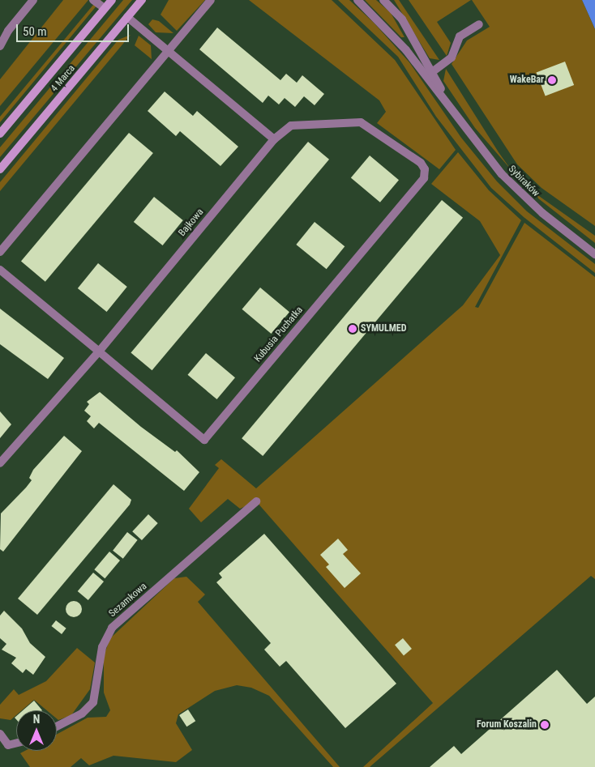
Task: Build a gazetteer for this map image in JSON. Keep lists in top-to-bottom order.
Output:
{
  "streets": {
    "main road": ["4 Marca"],
    "street": [
      "Sybiraków",
      "Bajkowa",
      "Kubusia Puchatka",
      "Sezamkowa"
    ]
  },
  "crossings": [
    ["Bajkowa", "Kubusia Puchatka"]
  ],
  "places": ["WakeBar", "SYMULMED", "Forum Koszalin"],
  "scale_bar": "50 m",
  "north": "top"
}
